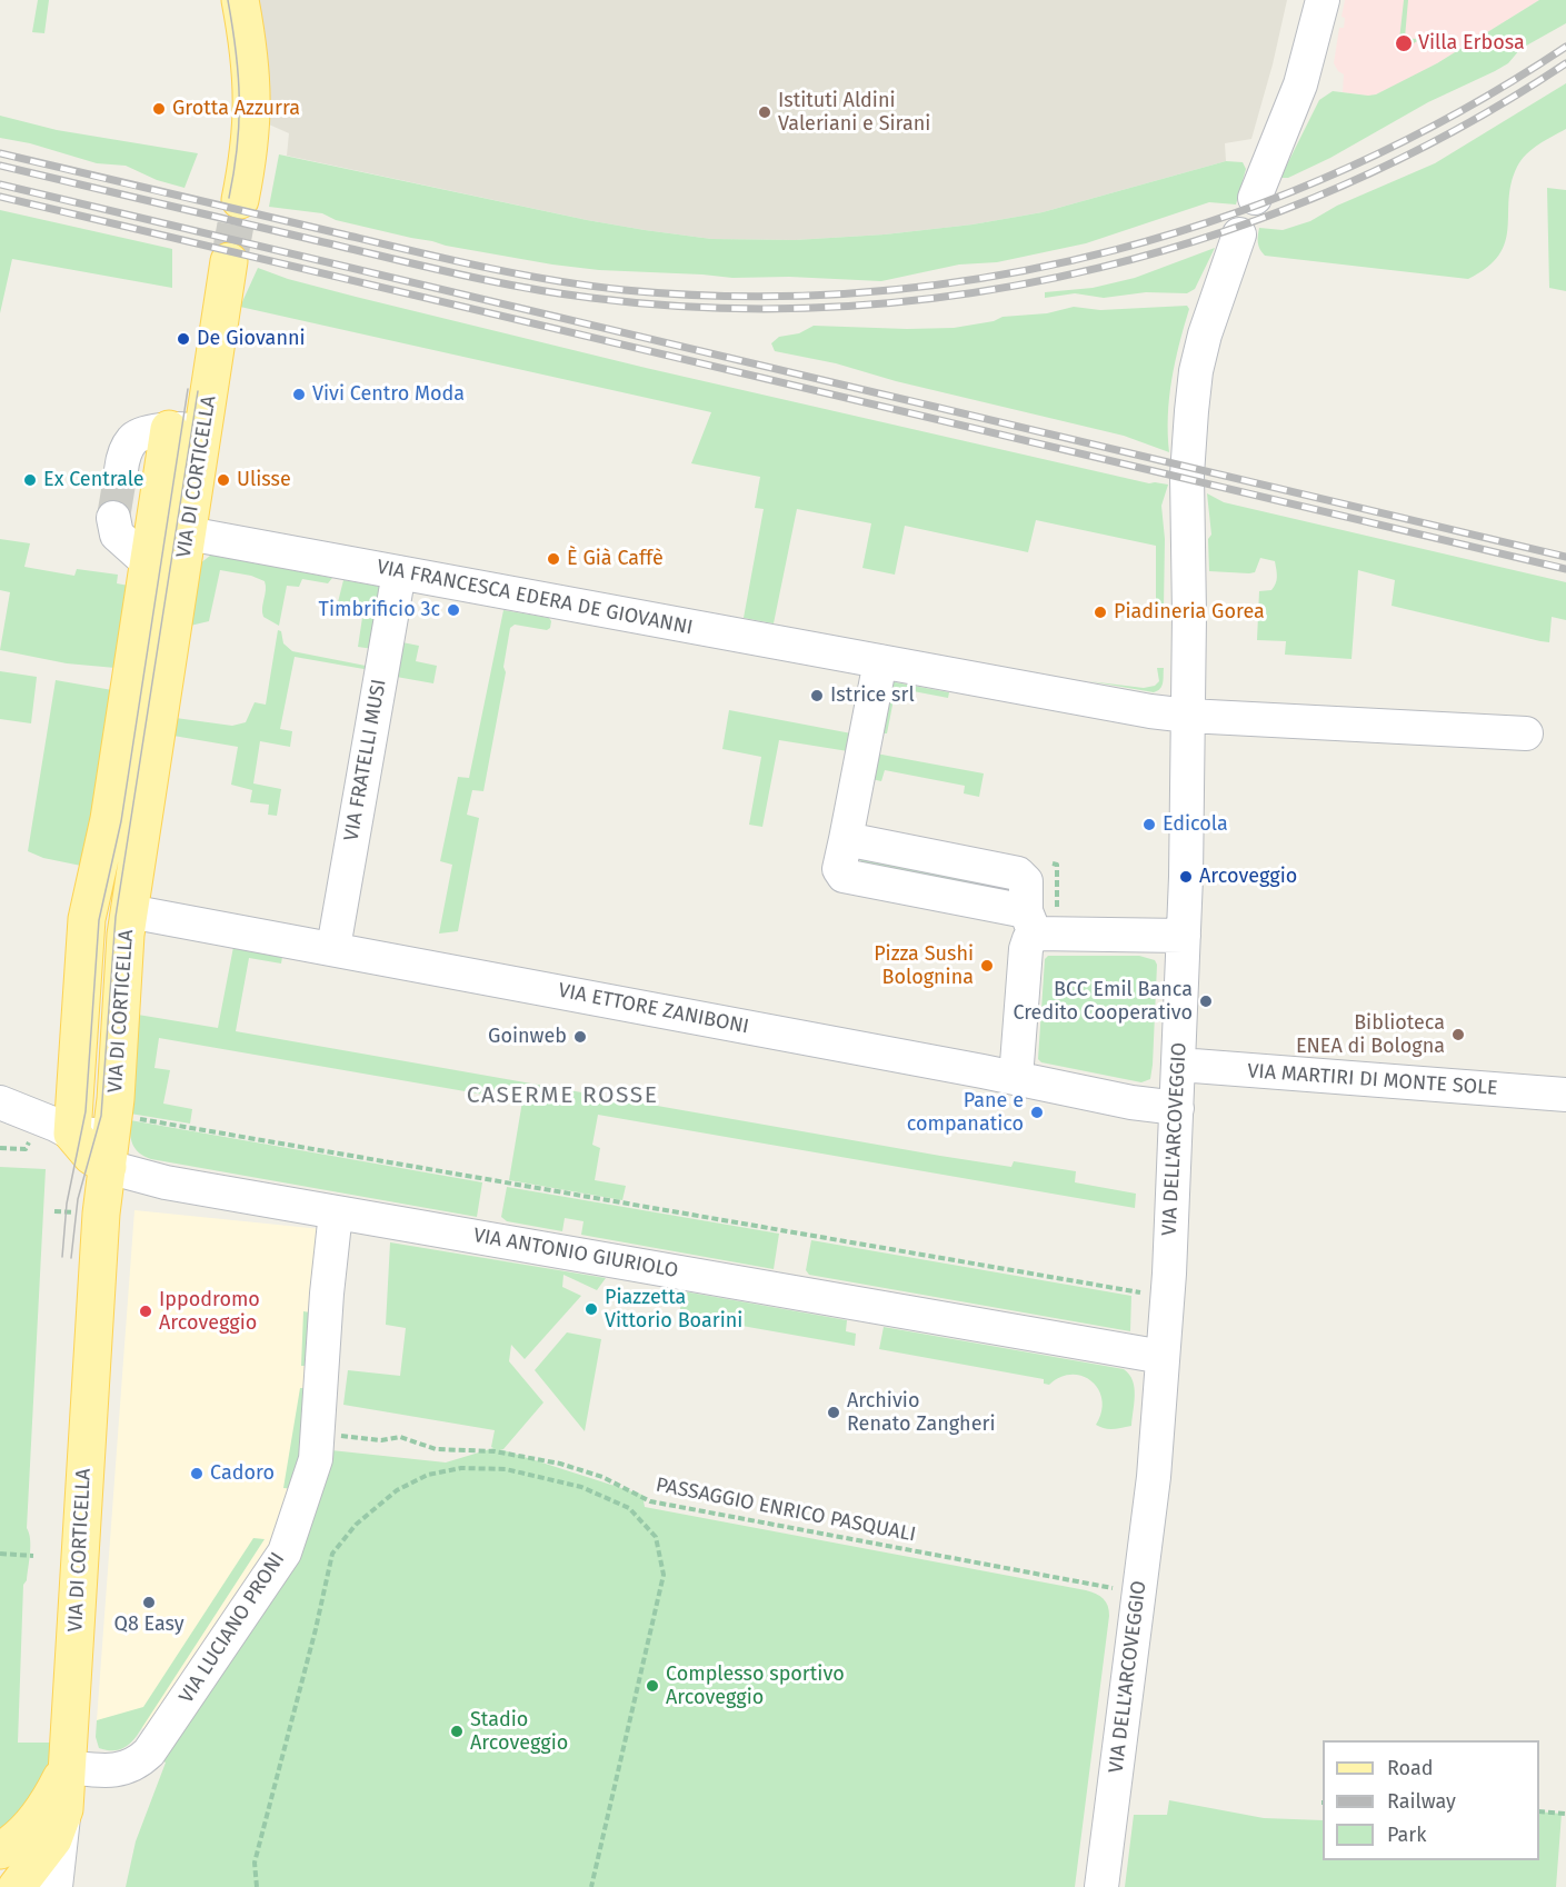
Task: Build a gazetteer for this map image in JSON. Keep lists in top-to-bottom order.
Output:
{
  "streets": {
    "main road": ["VIA DI CORTICELLA"],
    "street": [
      "VIA FRANCESCA EDERA DE GIOVANNI",
      "VIA FRATELLI MUSI",
      "VIA ETTORE ZANIBONI",
      "VIA MARTIRI DI MONTE SOLE",
      "VIA DELL'ARCOVEGGIO",
      "VIA ANTONIO GIURIOLO",
      "VIA LUCIANO PRONI"
    ],
    "path": ["PASSAGGIO ENRICO PASQUALI"]
  },
  "crossings": [
    ["VIA DI CORTICELLA", "VIA FRANCESCA EDERA DE GIOVANNI"],
    ["VIA DI CORTICELLA", "VIA ETTORE ZANIBONI"],
    ["VIA DI CORTICELLA", "VIA ANTONIO GIURIOLO"],
    ["VIA DI CORTICELLA", "VIA LUCIANO PRONI"],
    ["VIA FRANCESCA EDERA DE GIOVANNI", "VIA FRATELLI MUSI"],
    ["VIA FRANCESCA EDERA DE GIOVANNI", "VIA DELL'ARCOVEGGIO"],
    ["VIA FRATELLI MUSI", "VIA ETTORE ZANIBONI"],
    ["VIA ETTORE ZANIBONI", "VIA DELL'ARCOVEGGIO"],
    ["VIA MARTIRI DI MONTE SOLE", "VIA DELL'ARCOVEGGIO"],
    ["VIA DELL'ARCOVEGGIO", "VIA ANTONIO GIURIOLO"],
    ["VIA ANTONIO GIURIOLO", "VIA LUCIANO PRONI"]
  ],
  "districts": ["CASERME ROSSE"],
  "places": [
    "Villa Erbosa",
    "Grotta Azzurra",
    "Istituti Aldini Valeriani e Sirani",
    "De Giovanni",
    "Vivi Centro Moda",
    "Ex Centrale",
    "Ulisse",
    "È Già Caffè",
    "Timbrificio 3c",
    "Piadineria Gorea",
    "Istrice srl",
    "Edicola",
    "Arcoveggio",
    "Pizza Sushi Bolognina",
    "BCC Emil Banca Credito Cooperativo",
    "Biblioteca ENEA di Bologna",
    "Goinweb",
    "Pane e companatico",
    "Piazzetta Vittorio Boarini",
    "Ippodromo Arcoveggio",
    "Archivio Renato Zangheri",
    "Cadoro",
    "Q8 Easy",
    "Complesso sportivo Arcoveggio",
    "Stadio Arcoveggio"
  ],
  "legend": ["Road", "Railway", "Park"]
}
